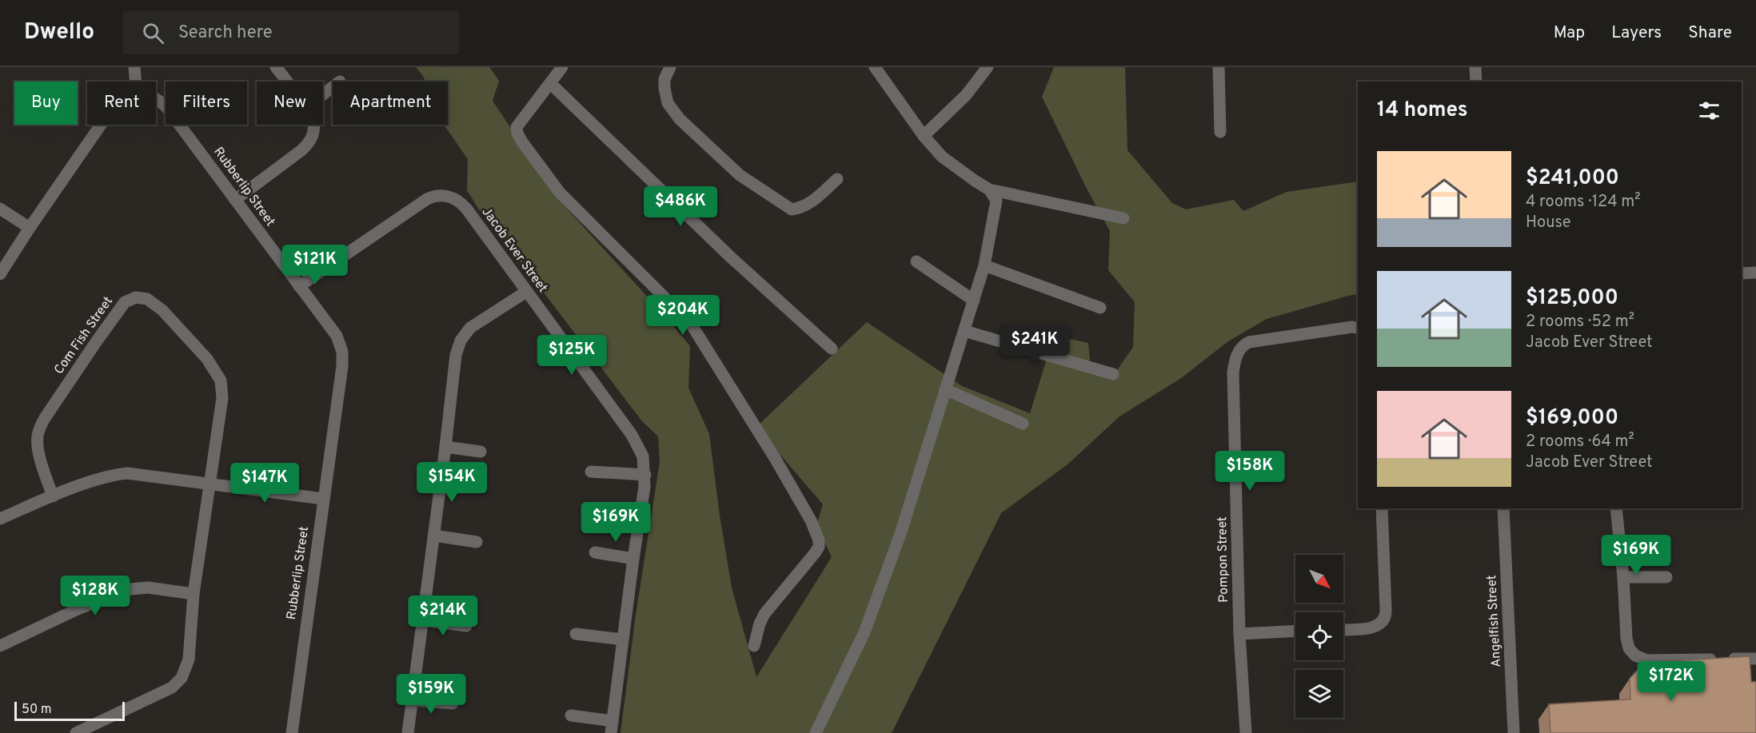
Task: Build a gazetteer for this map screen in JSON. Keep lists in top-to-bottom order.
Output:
{
  "streets": {
    "street": [
      "Rubberlip Street",
      "Jacob Ever Street",
      "Com Fish Street",
      "Pompon Street",
      "Angelfish Street"
    ]
  },
  "crossings": [
    ["Rubberlip Street", "Jacob Ever Street"]
  ],
  "scale_bar": "50 m",
  "north": "bottom right",
  "page": {
    "header": "Dwello",
    "search": "Search here",
    "nav": ["Map", "Layers", "Share"],
    "chip": [
      "Buy",
      "Rent",
      "Filters",
      "New",
      "Apartment"
    ],
    "heading": "14 homes",
    "list": [
      {
        "name": "$241,000",
        "note": "4 rooms · 124 m² · House"
      },
      {
        "name": "$125,000",
        "note": "2 rooms · 52 m² · Jacob Ever Street"
      },
      {
        "name": "$169,000",
        "note": "2 rooms · 64 m² · Jacob Ever Street"
      }
    ],
    "price": [
      "$486K",
      "$121K",
      "$204K",
      "$241K",
      "$125K",
      "$158K",
      "$154K",
      "$147K",
      "$169K",
      "$169K",
      "$128K",
      "$214K",
      "$172K",
      "$159K"
    ],
    "scale": "50 m"
  }
}
